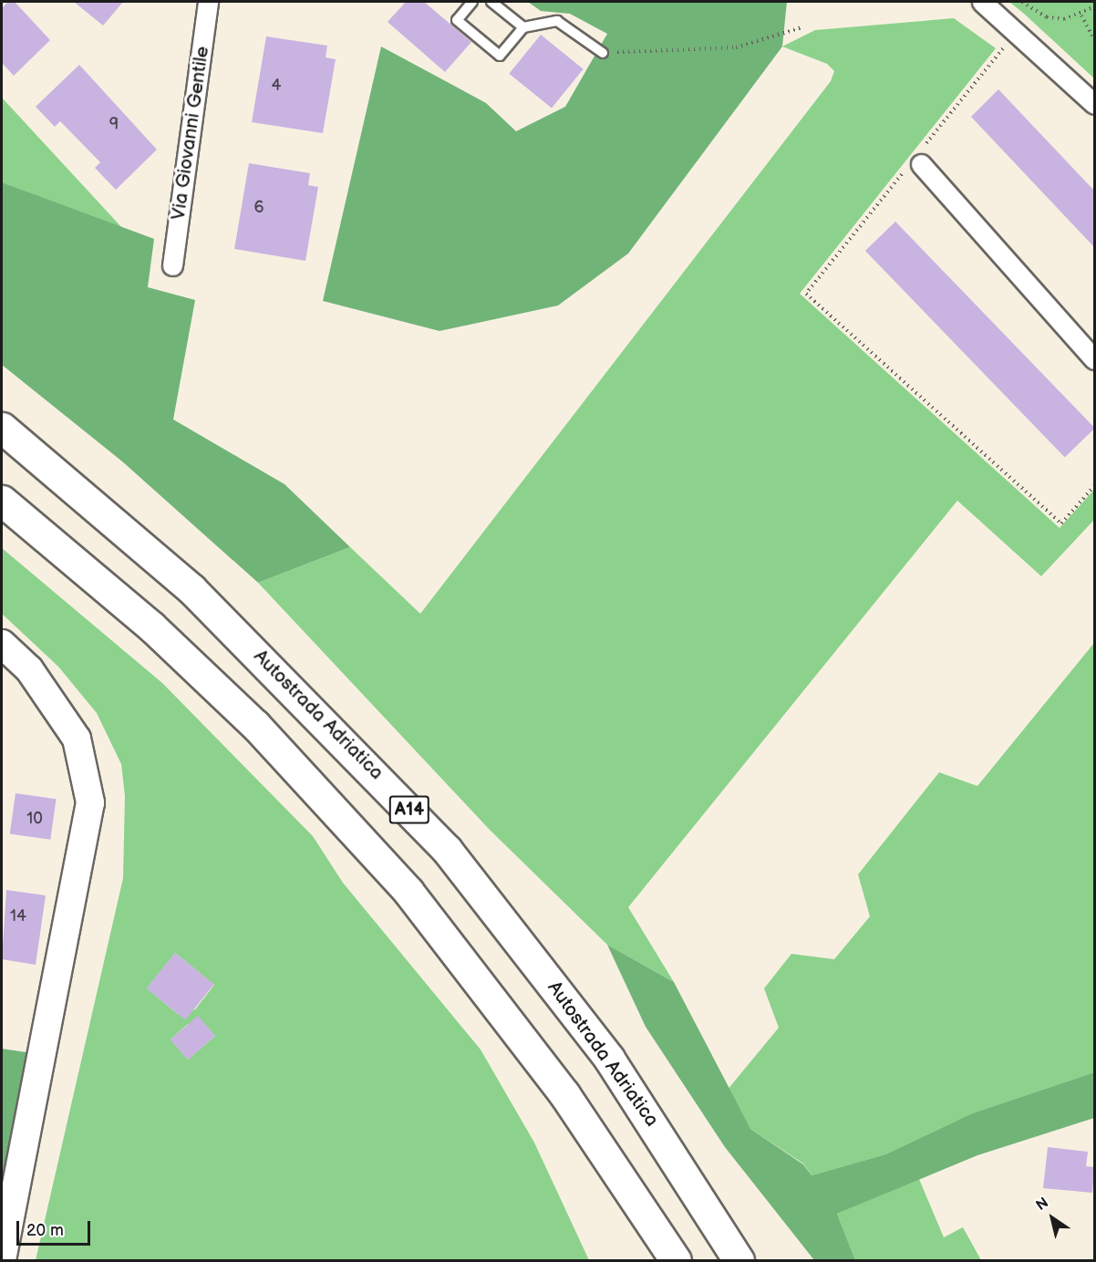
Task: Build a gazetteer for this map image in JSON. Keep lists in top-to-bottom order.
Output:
{
  "streets": {
    "highway": ["Autostrada Adriatica", "A14"],
    "street": ["Via Giovanni Gentile"]
  },
  "house_numbers": [
    "4",
    "9",
    "6",
    "10",
    "14"
  ],
  "scale_bar": "20 m",
  "north": "top left"
}
